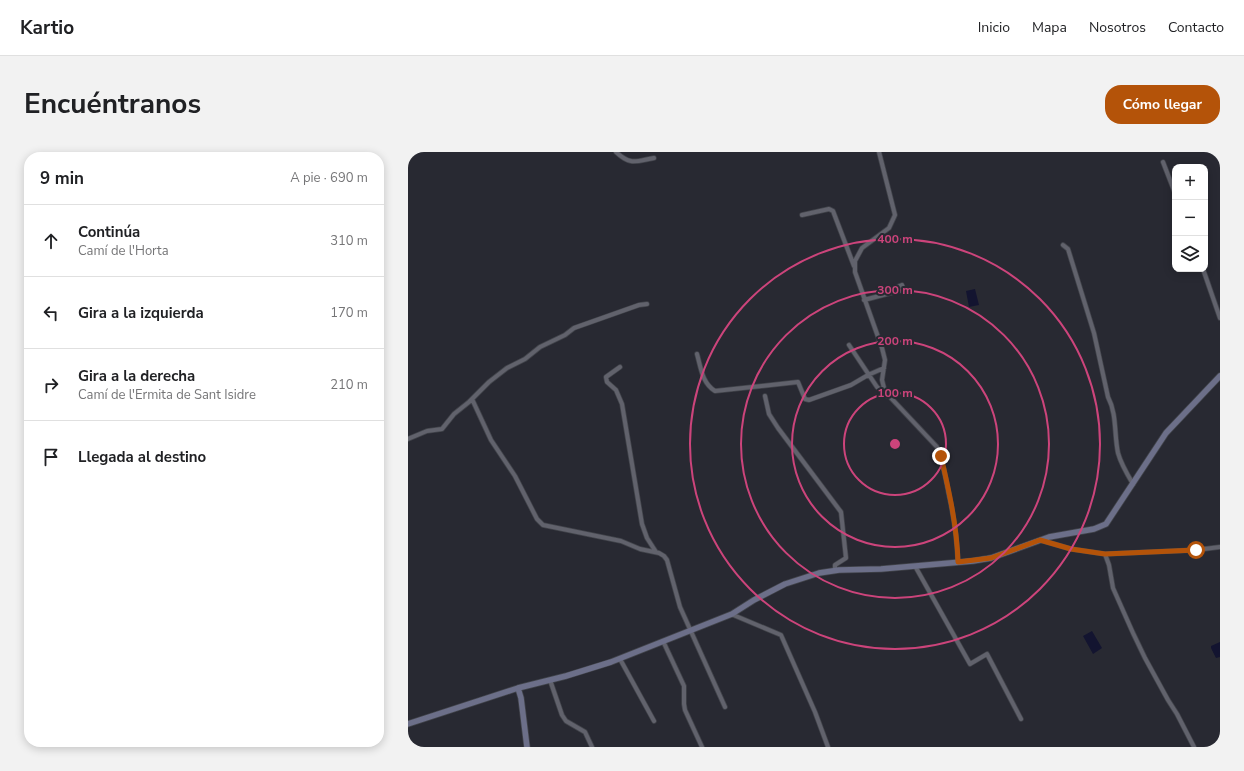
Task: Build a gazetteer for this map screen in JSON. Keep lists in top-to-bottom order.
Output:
{
  "page": {
    "header": "Kartio",
    "nav": [
      "Inicio",
      "Mapa",
      "Nosotros",
      "Contacto"
    ],
    "title": "Encuéntranos",
    "buttons": "Cómo llegar",
    "heading": ["9 min", "A pie · 690 m"],
    "map_buttons": ["+", "−"],
    "list": [
      ["Continúa", "Camí de l'Horta", "310 m"],
      ["Gira a la izquierda", "170 m"],
      ["Gira a la derecha", "Camí de l'Ermita de Sant Isidre", "210 m"],
      "Llegada al destino"
    ]
  },
  "rings": [
    "400 m",
    "300 m",
    "200 m",
    "100 m"
  ]
}
